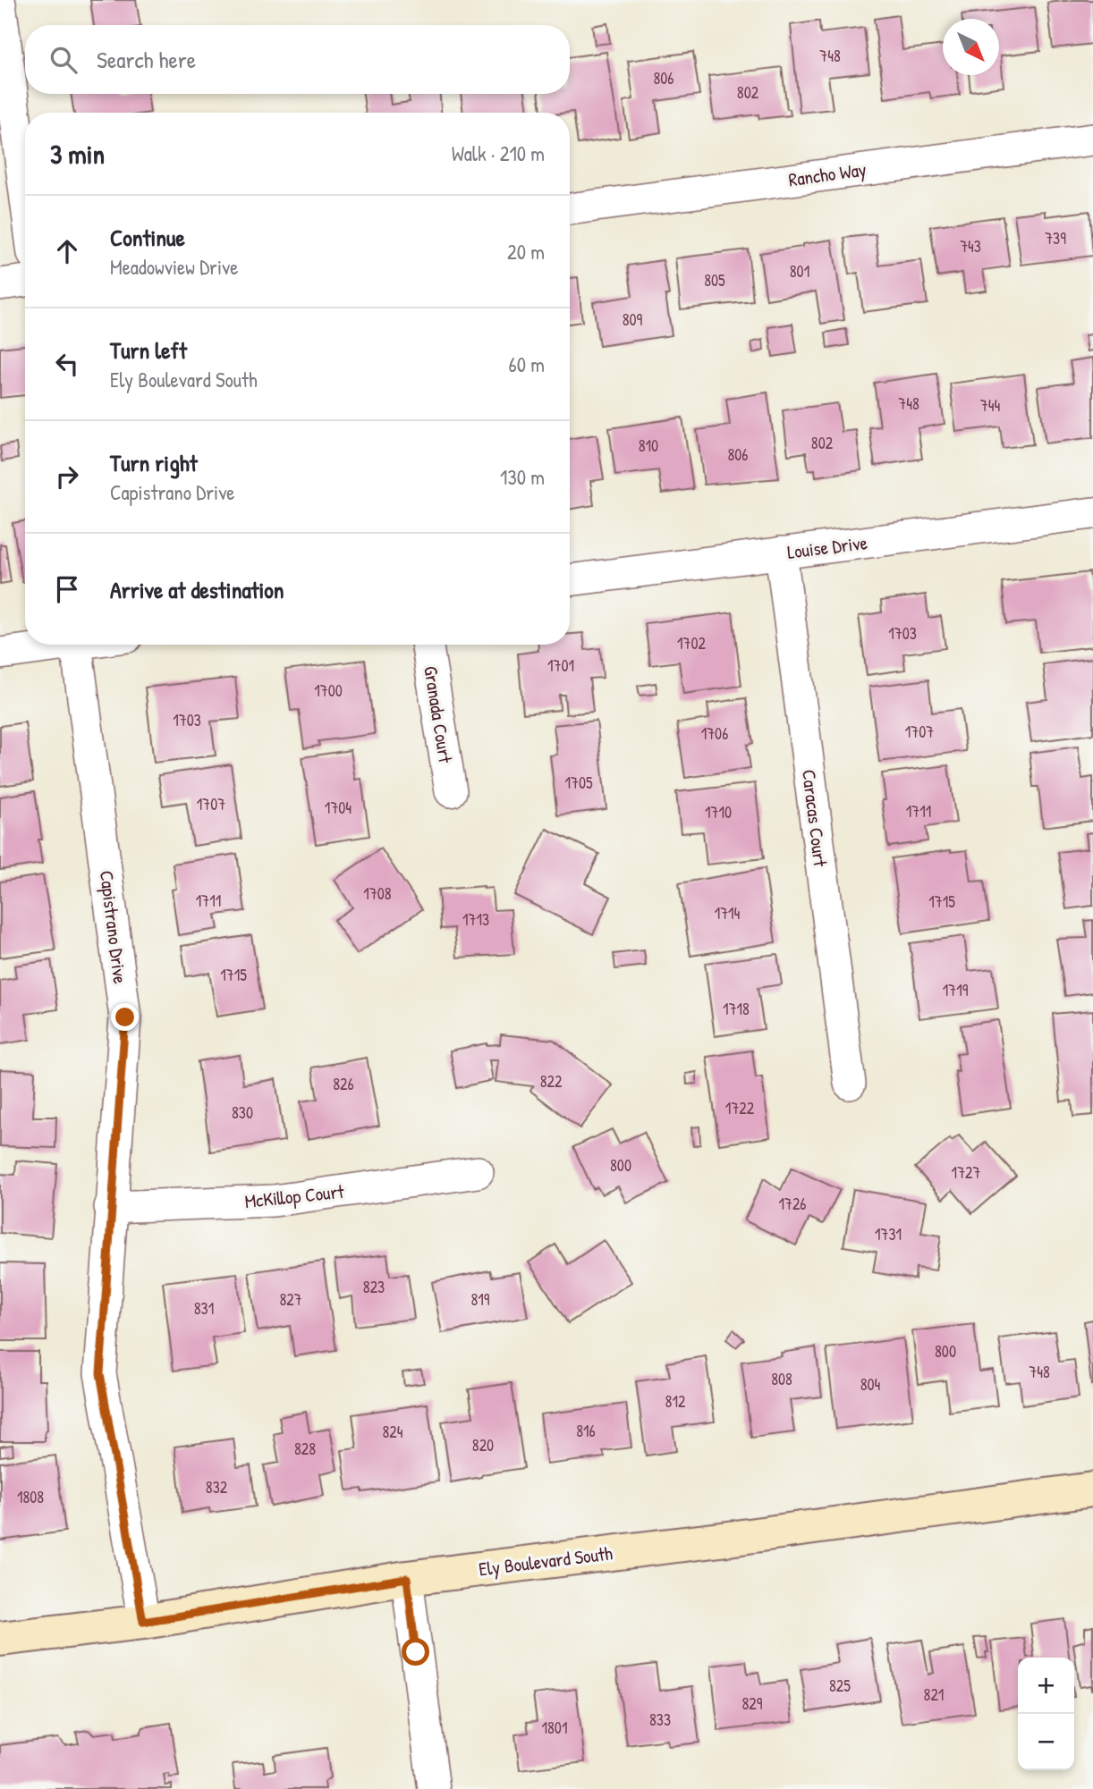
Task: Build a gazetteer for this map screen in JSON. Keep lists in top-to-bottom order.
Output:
{
  "streets": {
    "main road": ["Ely Boulevard South"],
    "street": [
      "Rancho Way",
      "Louise Drive",
      "Granada Court",
      "Caracas Court",
      "Capistrano Drive",
      "McKillop Court"
    ]
  },
  "crossings": [
    ["Louise Drive", "Caracas Court"],
    ["Capistrano Drive", "McKillop Court"],
    ["Capistrano Drive", "Ely Boulevard South"]
  ],
  "house_numbers": [
    "748",
    "806",
    "802",
    "739",
    "743",
    "801",
    "805",
    "809",
    "748",
    "744",
    "802",
    "810",
    "806",
    "1703",
    "1702",
    "1701",
    "1700",
    "1703",
    "1707",
    "1706",
    "1705",
    "1707",
    "1704",
    "1711",
    "1710",
    "1708",
    "1711",
    "1715",
    "1714",
    "1713",
    "1715",
    "1719",
    "1718",
    "822",
    "826",
    "1722",
    "830",
    "800",
    "1727",
    "1726",
    "1731",
    "823",
    "827",
    "819",
    "831",
    "800",
    "748",
    "808",
    "804",
    "812",
    "816",
    "824",
    "820",
    "828",
    "832",
    "1808",
    "825",
    "821",
    "829",
    "833",
    "1801"
  ],
  "north": "bottom right",
  "page": {
    "search": "Search here",
    "heading": ["3 min", "Walk · 210 m"],
    "list": [
      ["Continue", "Meadowview Drive", "20 m"],
      ["Turn left", "Ely Boulevard South", "60 m"],
      ["Turn right", "Capistrano Drive", "130 m"],
      "Arrive at destination"
    ],
    "map_buttons": ["+", "−"]
  }
}
